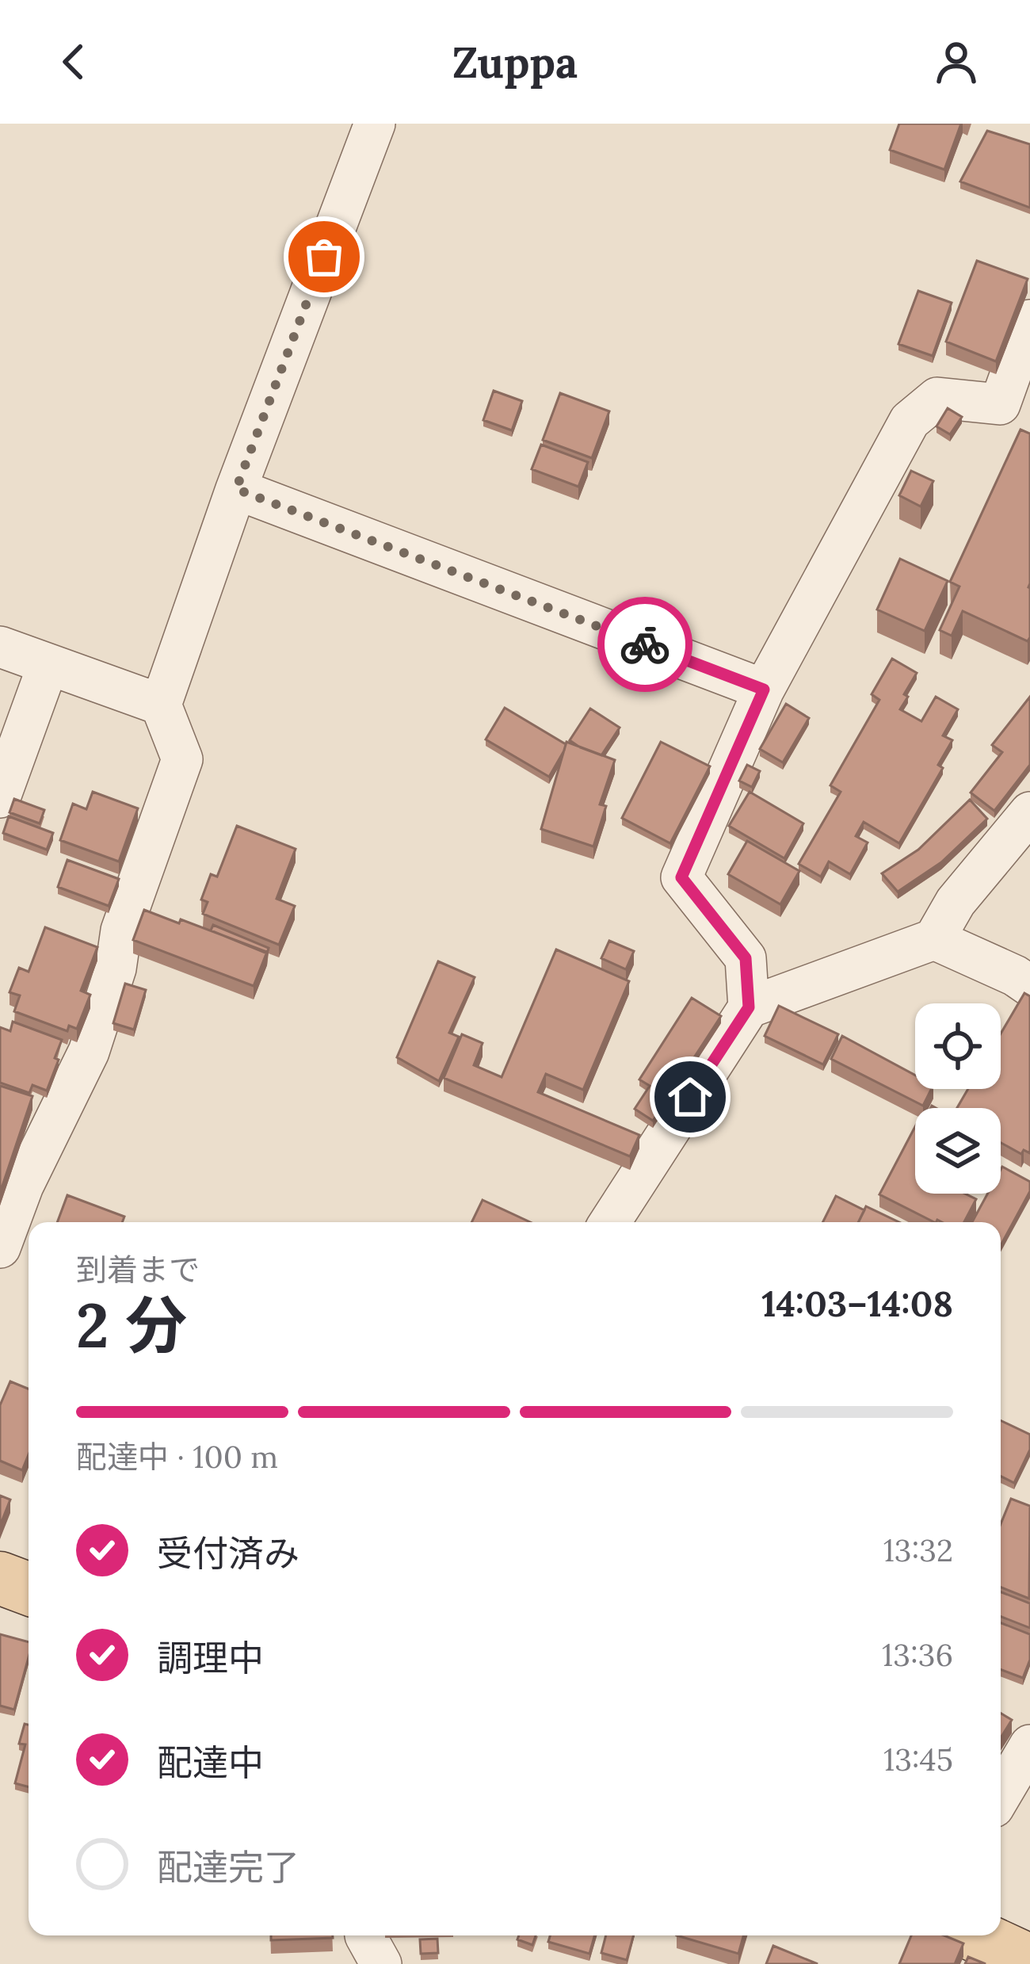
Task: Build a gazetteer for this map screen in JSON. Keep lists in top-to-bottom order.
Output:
{
  "page": {
    "header": "Zuppa",
    "heading": ["2 分", "到着まで", "14:03–14:08"],
    "bar": "配達中 · 100 m",
    "list": [
      ["受付済み", "13:32"],
      ["調理中", "13:36"],
      ["配達中", "13:45"],
      "配達完了"
    ]
  }
}
